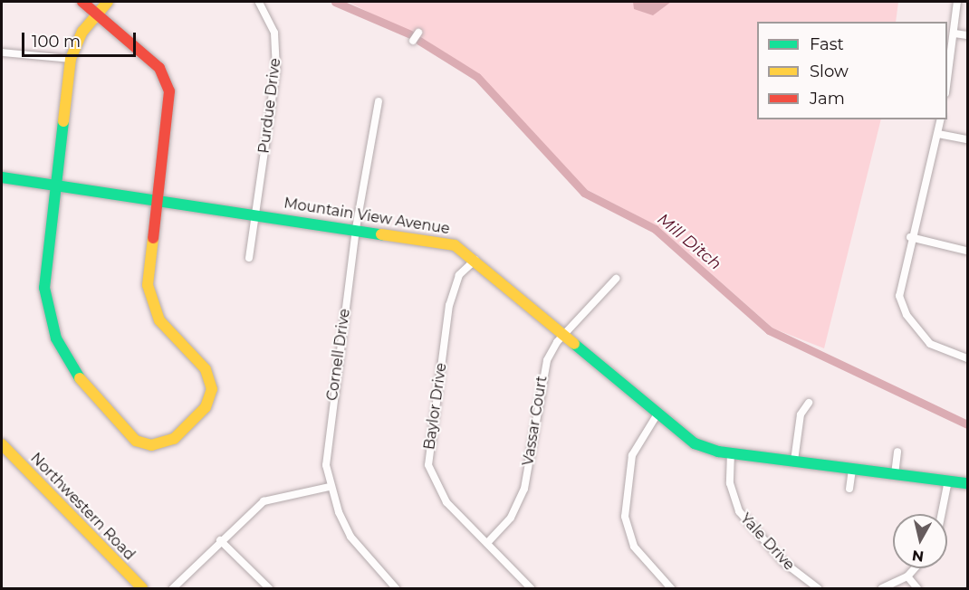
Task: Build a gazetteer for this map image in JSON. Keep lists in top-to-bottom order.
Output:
{
  "streets": {
    "street": [
      "Purdue Drive",
      "Mountain View Avenue",
      "Cornell Drive",
      "Baylor Drive",
      "Vassar Court",
      "Northwestern Road",
      "Yale Drive"
    ]
  },
  "crossings": [
    ["Purdue Drive", "Mountain View Avenue"],
    ["Mountain View Avenue", "Cornell Drive"],
    ["Mountain View Avenue", "Baylor Drive"],
    ["Mountain View Avenue", "Vassar Court"],
    ["Mountain View Avenue", "Yale Drive"],
    ["Baylor Drive", "Vassar Court"]
  ],
  "water": ["Mill Ditch"],
  "legend": ["Fast", "Slow", "Jam"],
  "scale_bar": "100 m",
  "north": "bottom"
}
